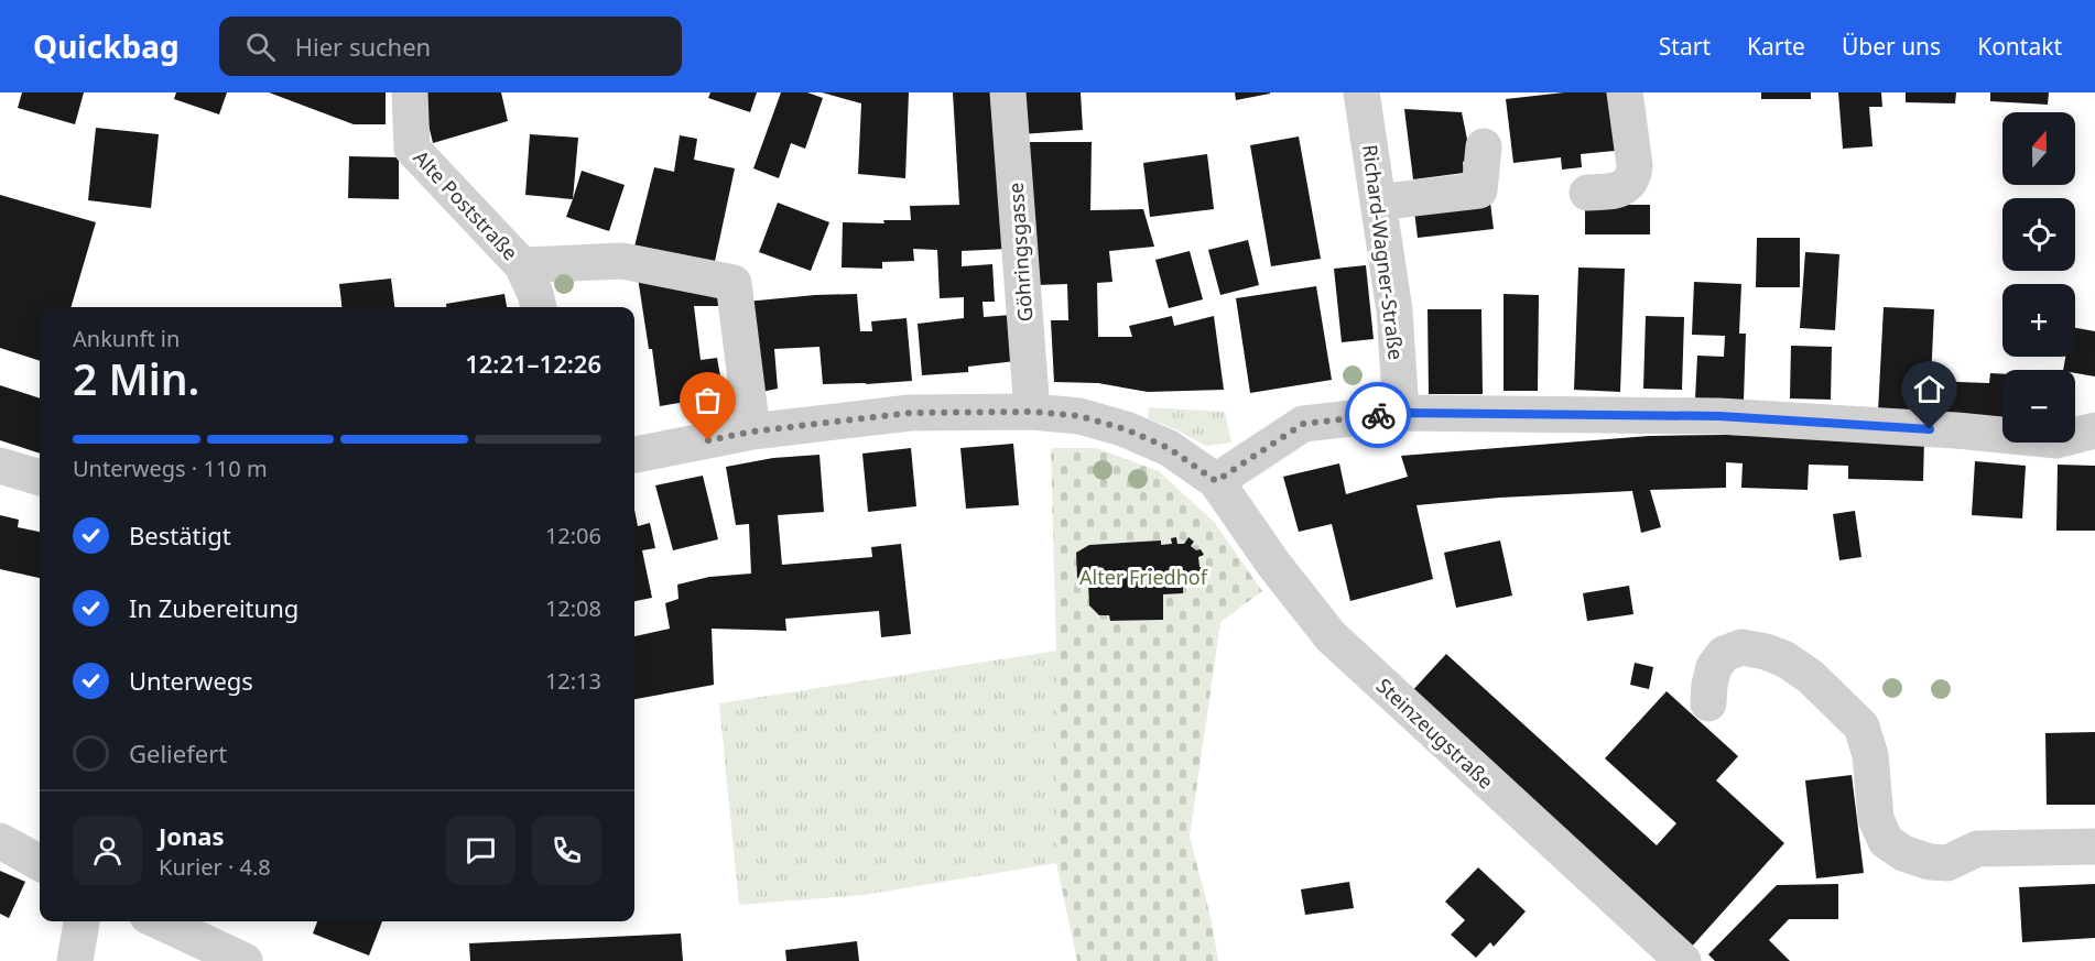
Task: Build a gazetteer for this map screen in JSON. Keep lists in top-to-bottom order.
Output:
{
  "streets": {
    "street": [
      "Alte Poststraße",
      "Göhringsgasse",
      "Richard-Wagner-Straße",
      "Steinzeugstraße"
    ]
  },
  "parks": ["Alter Friedhof"],
  "north": "top",
  "page": {
    "header": "Quickbag",
    "search": "Hier suchen",
    "nav": [
      "Start",
      "Karte",
      "Über uns",
      "Kontakt"
    ],
    "map_buttons": ["+", "−"],
    "heading": ["2 Min.", "Ankunft in", "12:21–12:26"],
    "panel": ["Jonas", "Kurier · 4.8"],
    "bar": "Unterwegs · 110 m",
    "list": [
      ["Bestätigt", "12:06"],
      ["In Zubereitung", "12:08"],
      ["Unterwegs", "12:13"],
      "Geliefert"
    ]
  }
}
